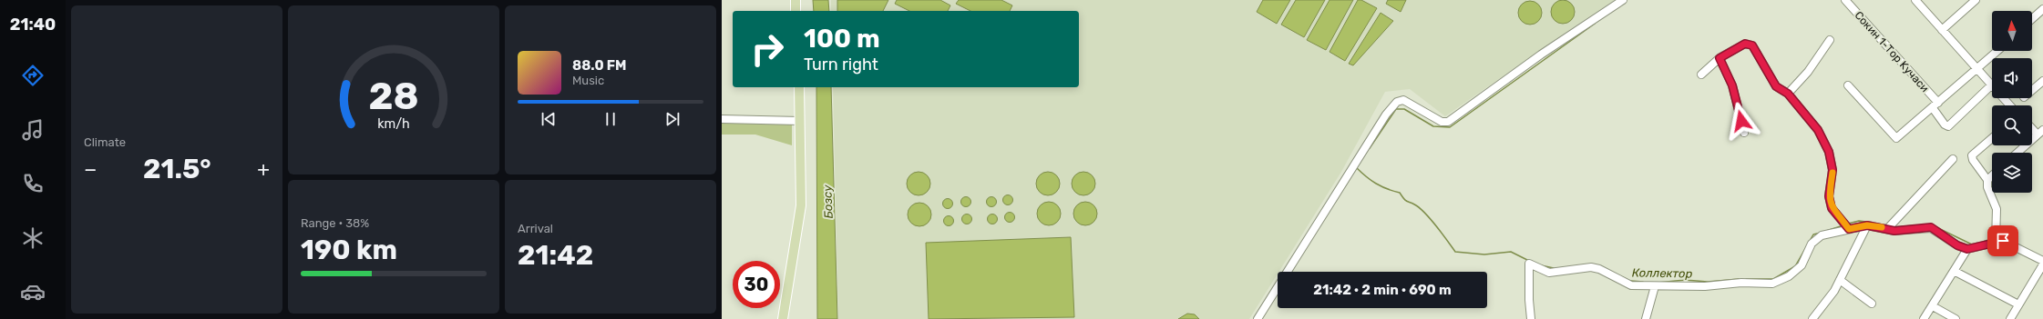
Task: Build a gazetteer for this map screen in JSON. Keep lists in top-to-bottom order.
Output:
{
  "streets": {
    "street": ["Сокин 1-Тор Kучаси"]
  },
  "water": ["Бозсу", "Коллектор"],
  "north": "top",
  "page": {
    "tabs": "21:40",
    "tile": [
      "Climate",
      ["Range · 38%", "190 km"],
      ["Arrival", "21:42"]
    ],
    "turn": ["100 m", "Turn right"],
    "song": ["88.0 FM", "Music"],
    "heat": ["−", "21.5°", "+"],
    "limit": "30",
    "trip": "21:42 · 2 min · 690 m",
    "gauge": ["28", "km/h"]
  }
}
